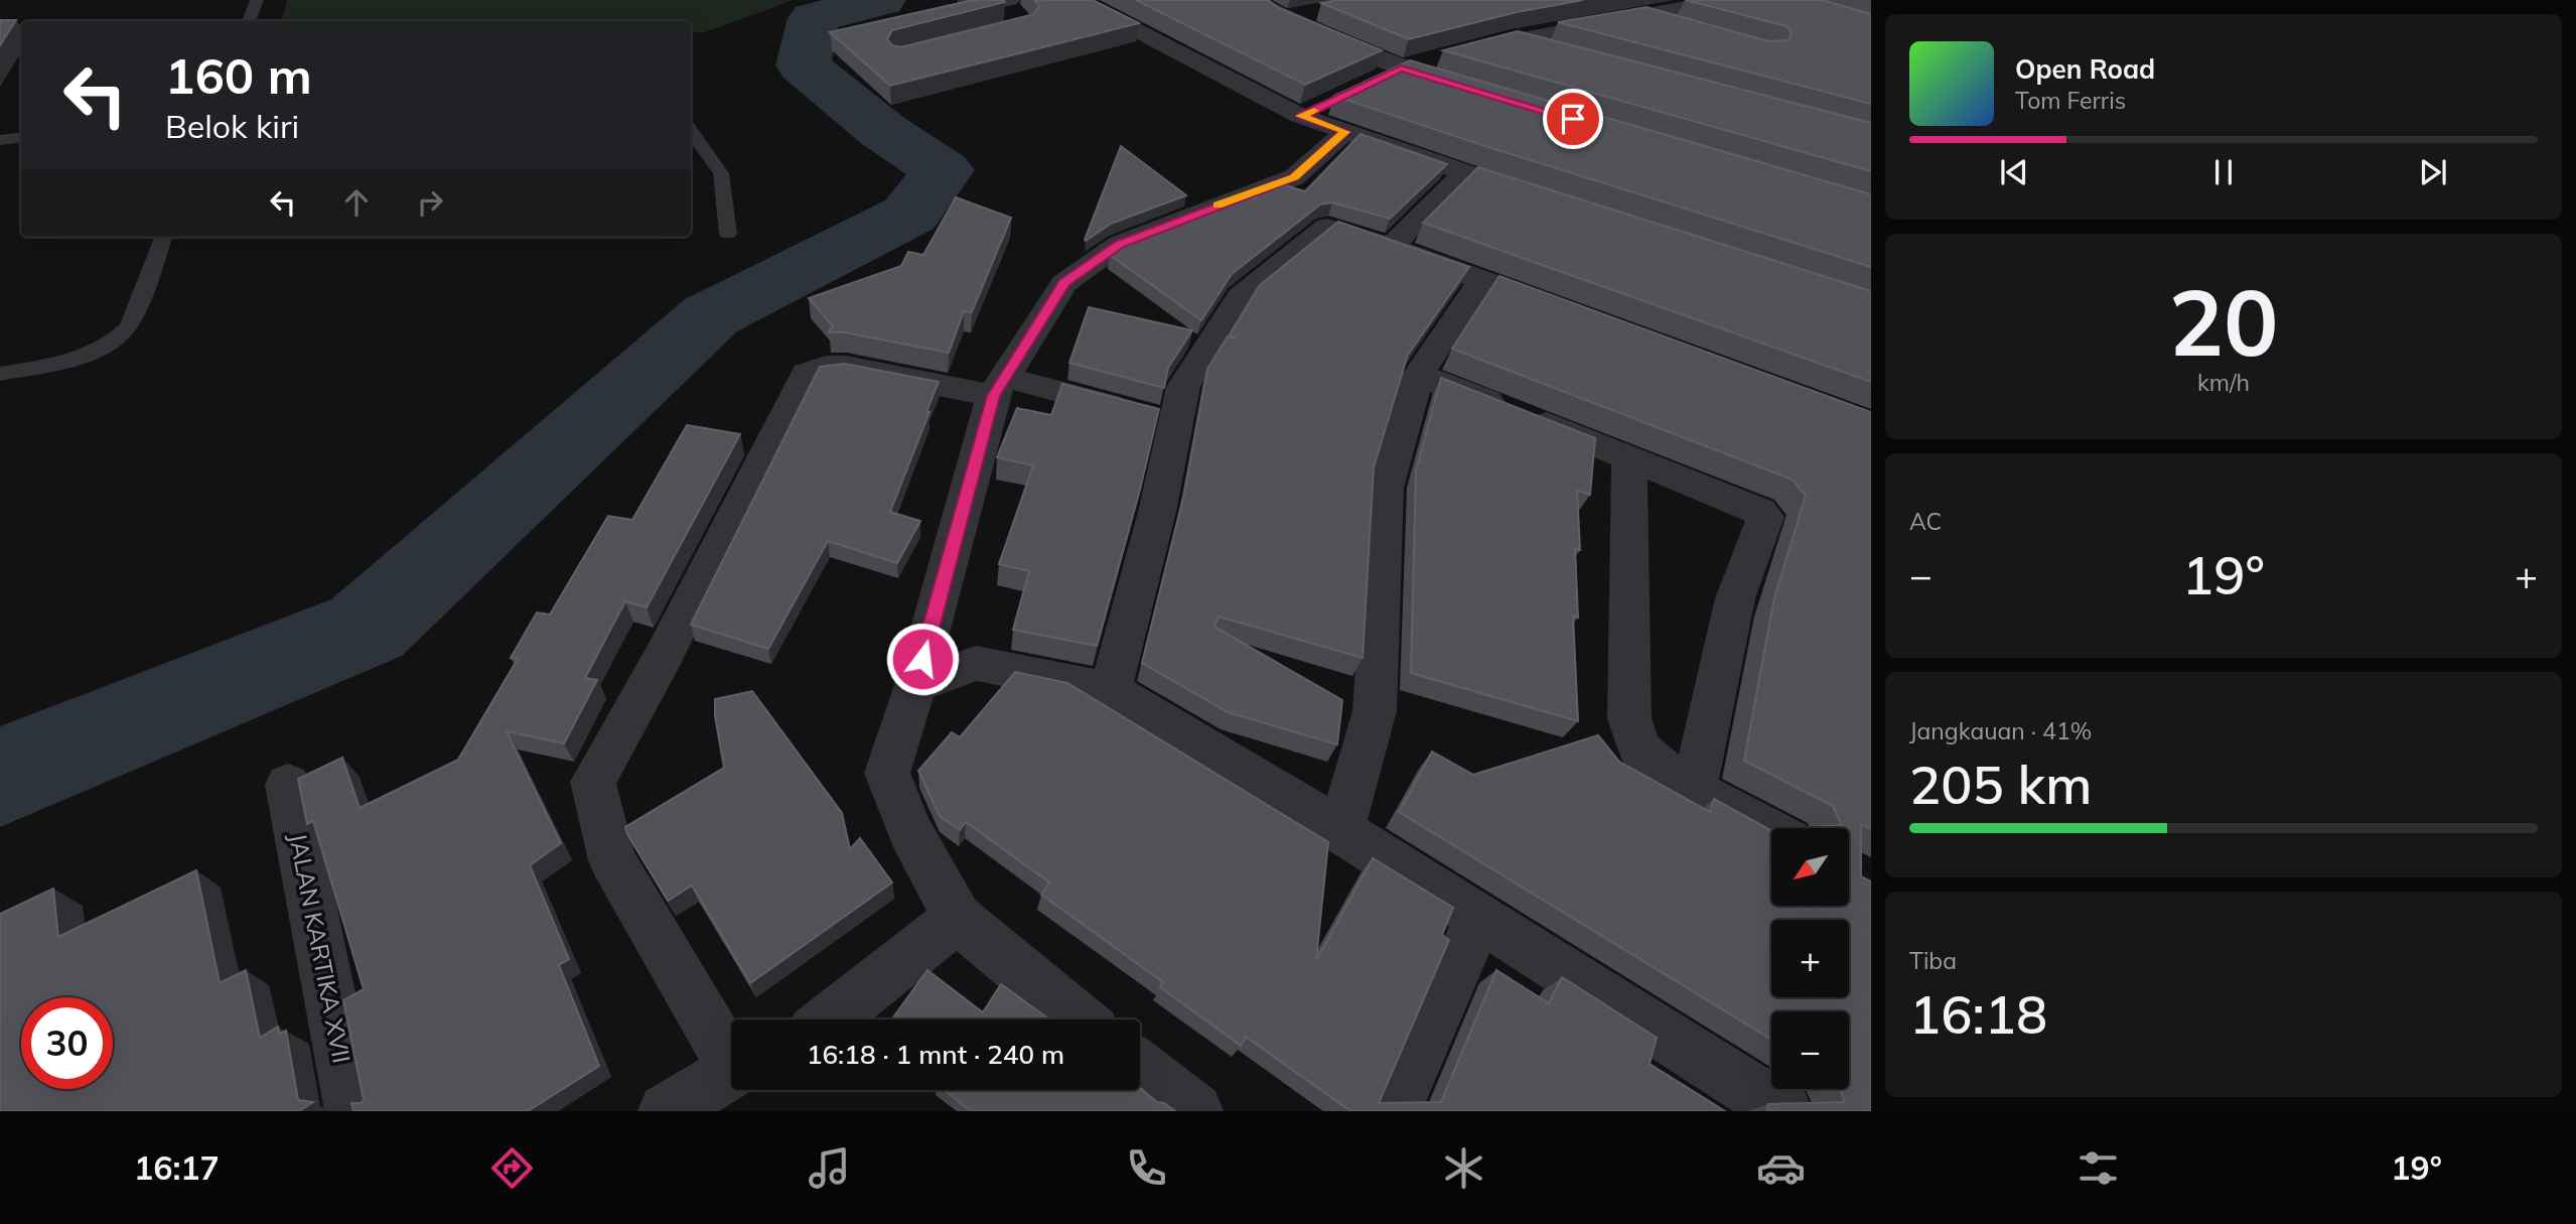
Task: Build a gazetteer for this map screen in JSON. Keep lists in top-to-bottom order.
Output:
{
  "streets": {
    "street": ["JALAN KARTIKA XVII"]
  },
  "north": "bottom left",
  "page": {
    "turn": ["160 m", "Belok kiri"],
    "song": ["Open Road", "Tom Ferris"],
    "tile": [
      ["20", "km/h"],
      "AC",
      ["Jangkauan · 41%", "205 km"],
      ["Tiba", "16:18"]
    ],
    "heat": ["−", "19°", "+"],
    "map_buttons": ["+", "−"],
    "limit": "30",
    "trip": "16:18 · 1 mnt · 240 m",
    "tabs": ["16:17", "19°"]
  }
}
